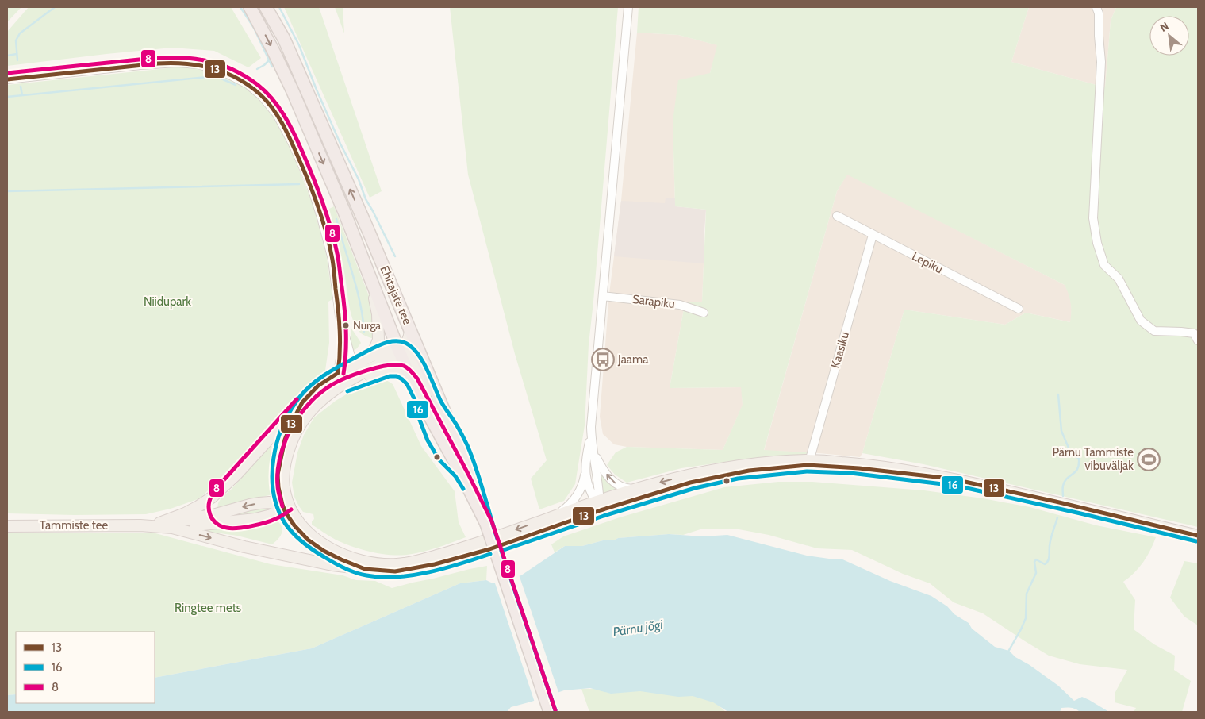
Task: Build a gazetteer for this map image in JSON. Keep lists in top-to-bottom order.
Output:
{
  "streets": {
    "highway": ["Ehitajate tee"],
    "main road": ["Tammiste tee"],
    "street": ["Lepiku", "Sarapiku", "Kaasiku"]
  },
  "crossings": [
    ["Lepiku", "Kaasiku"]
  ],
  "water": ["Pärnu jõgi"],
  "parks": ["Niidupark", "Ringtee mets"],
  "places": {
    "other": ["Nurga"],
    "bus stop": ["Jaama"],
    "sports": ["Pärnu Tammiste vibuväljak"]
  },
  "lines": ["transit line 8", "transit line 13", "transit line 16"],
  "legend": ["13", "16", "8"],
  "north": "top left"
}
